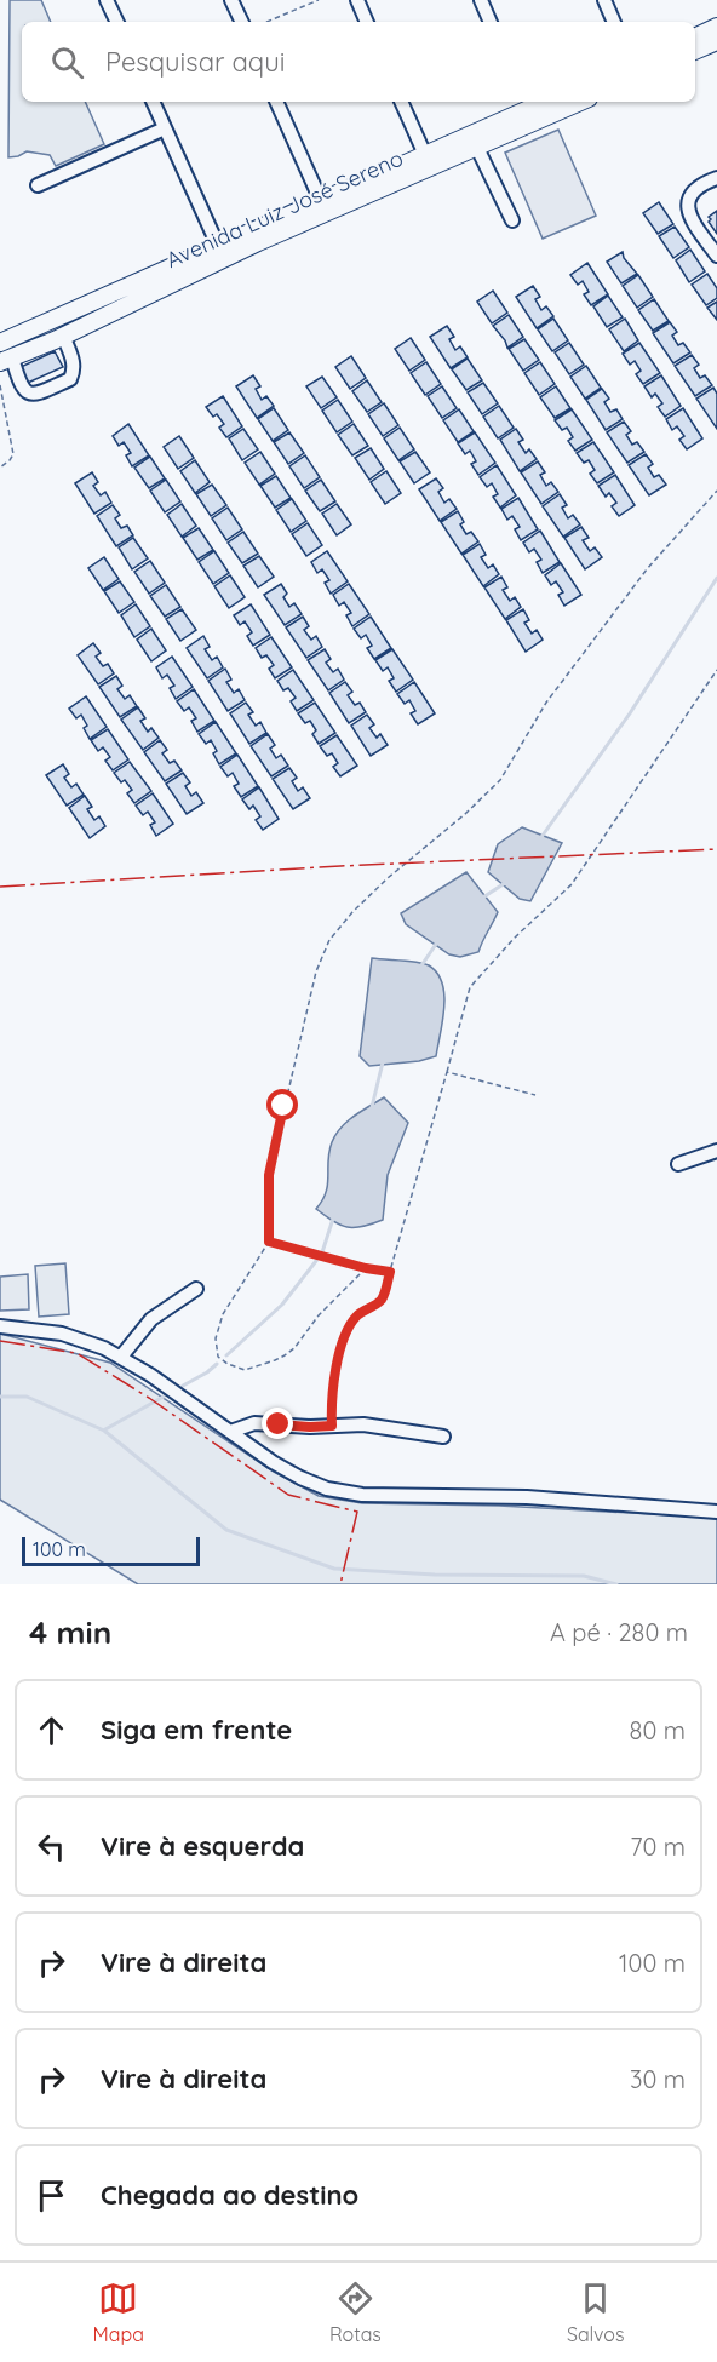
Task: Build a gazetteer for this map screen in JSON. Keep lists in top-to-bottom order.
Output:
{
  "streets": {
    "main road": ["Avenida Luiz José Sereno"]
  },
  "scale_bar": "100 m",
  "page": {
    "search": "Pesquisar aqui",
    "scale": "100 m",
    "heading": ["4 min", "A pé · 280 m"],
    "list": [
      ["Siga em frente", "80 m"],
      ["Vire à esquerda", "70 m"],
      ["Vire à direita", "100 m"],
      ["Vire à direita", "30 m"],
      "Chegada ao destino"
    ],
    "nav": ["Mapa", "Rotas", "Salvos"]
  }
}
